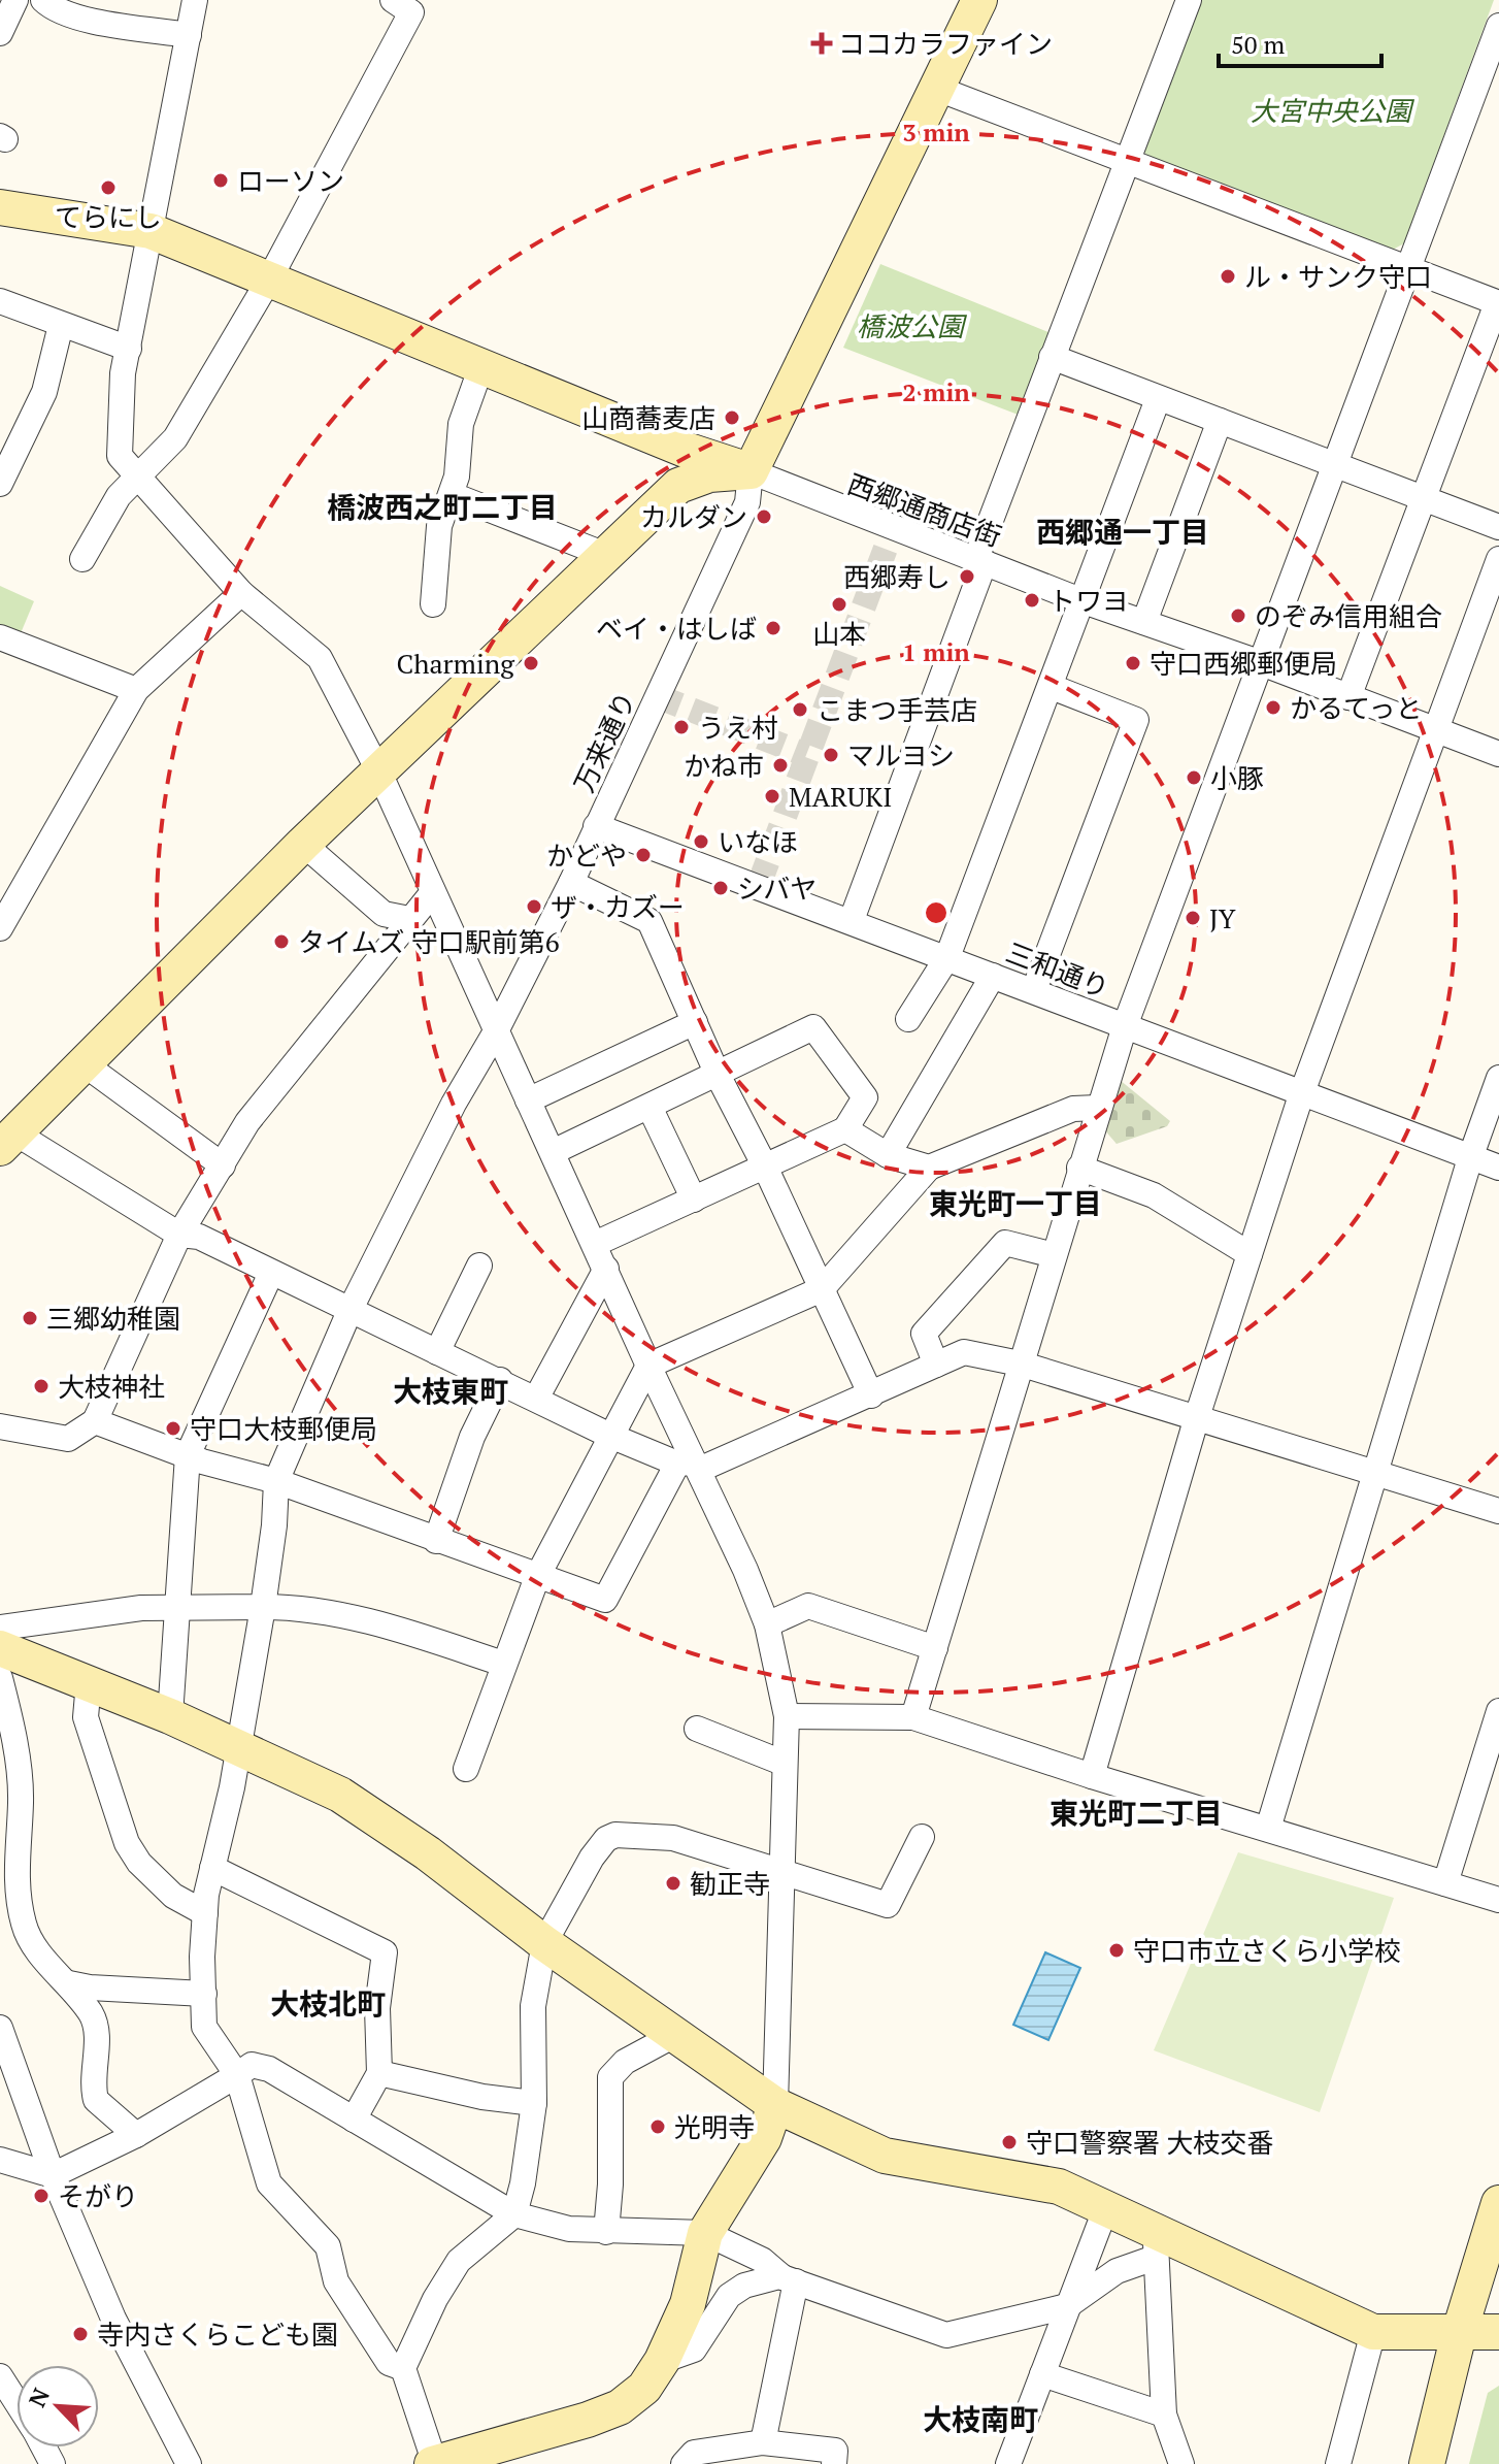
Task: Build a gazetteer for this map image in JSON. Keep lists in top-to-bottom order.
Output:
{
  "streets": {
    "street": ["西郷通商店街", "万来通り", "三和通り"]
  },
  "crossings": [
    ["西郷通商店街", "万来通り"],
    ["万来通り", "三和通り"]
  ],
  "districts": [
    "橋波西之町二丁目",
    "西郷通一丁目",
    "東光町一丁目",
    "大枝東町",
    "東光町二丁目",
    "大枝北町",
    "大枝南町"
  ],
  "parks": ["大宮中央公園", "橋波公園"],
  "places": {
    "health": ["ココカラファイン"],
    "other": [
      "ローソン",
      "てらにし",
      "ル・サンク守口",
      "山商蕎麦店",
      "カルダン",
      "西郷寿し",
      "トワヨ",
      "山本",
      "のぞみ信用組合",
      "ベイ・はしば",
      "Charming",
      "守口西郷郵便局",
      "かるてっと",
      "こまつ手芸店",
      "うえ村",
      "マルヨシ",
      "かね市",
      "小豚",
      "MARUKI",
      "いなほ",
      "かどや",
      "シバヤ",
      "ザ・カズー",
      "JY",
      "タイムズ 守口駅前第6",
      "三郷幼稚園",
      "大枝神社",
      "守口大枝郵便局",
      "勧正寺",
      "守口市立さくら小学校",
      "光明寺",
      "守口警察署 大枝交番",
      "そがり",
      "寺内さくらこども園"
    ]
  },
  "scale_bar": "50 m",
  "north": "top left",
  "rings": ["3 min", "2 min", "1 min"]
}
